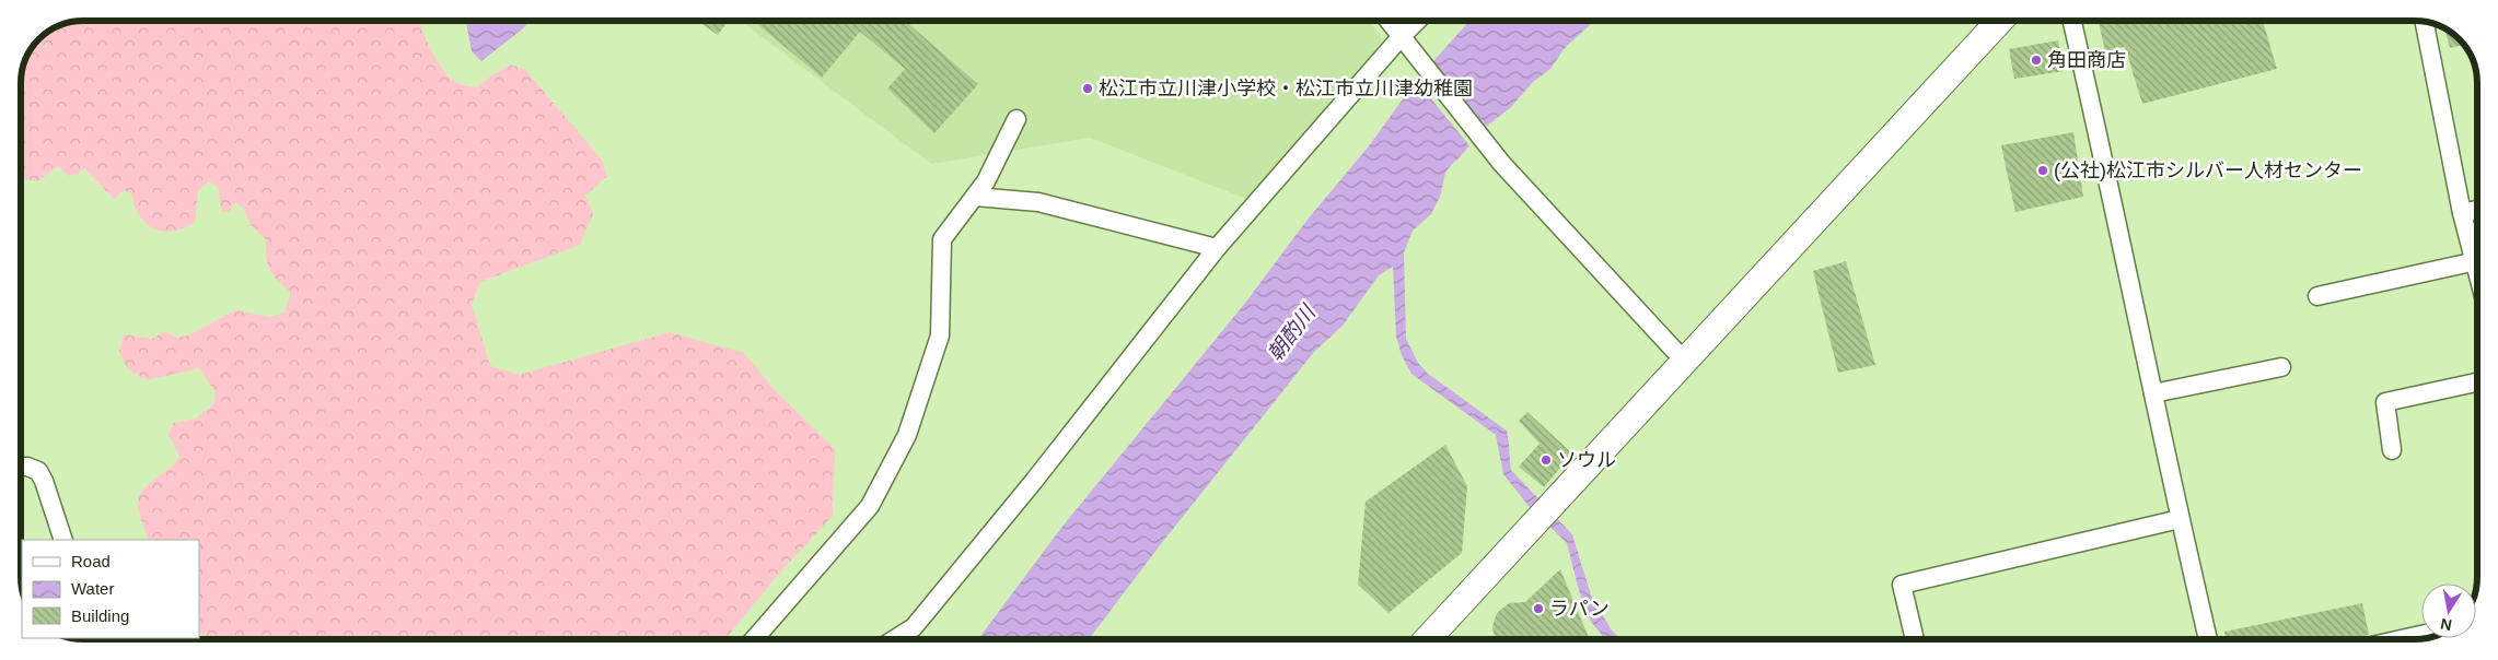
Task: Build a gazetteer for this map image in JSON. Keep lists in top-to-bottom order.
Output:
{
  "water": ["朝酌川"],
  "places": [
    "角田商店",
    "松江市立川津小学校・松江市立川津幼稚園",
    "(公社)松江市シルバー人材センター",
    "ソウル",
    "ラパン"
  ],
  "legend": ["Road", "Water", "Building"],
  "north": "bottom"
}
